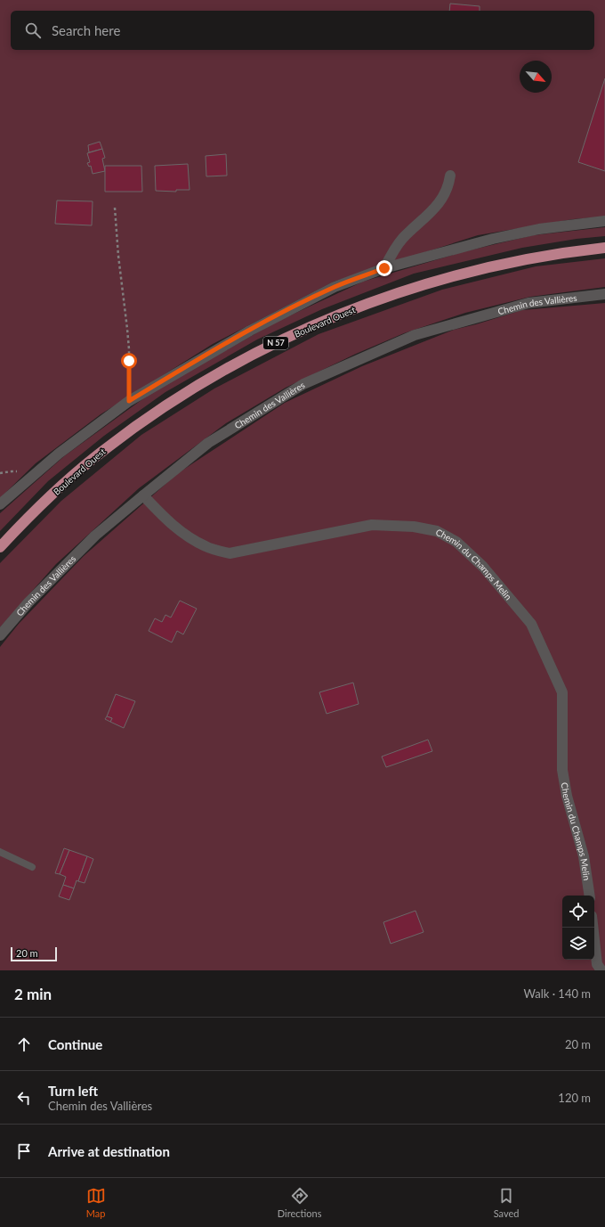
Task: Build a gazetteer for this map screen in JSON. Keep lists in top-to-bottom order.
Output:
{
  "streets": {
    "main road": ["Boulevard Ouest", "N 57"],
    "street": ["Chemin des Vallières", "Chemin du Champs Melin"]
  },
  "crossings": [
    ["Chemin des Vallières", "Chemin du Champs Melin"]
  ],
  "scale_bar": "20 m",
  "north": "bottom right",
  "page": {
    "search": "Search here",
    "scale": "20 m",
    "heading": ["2 min", "Walk · 140 m"],
    "list": [
      ["Continue", "20 m"],
      ["Turn left", "Chemin des Vallières", "120 m"],
      "Arrive at destination"
    ],
    "nav": ["Map", "Directions", "Saved"]
  }
}
